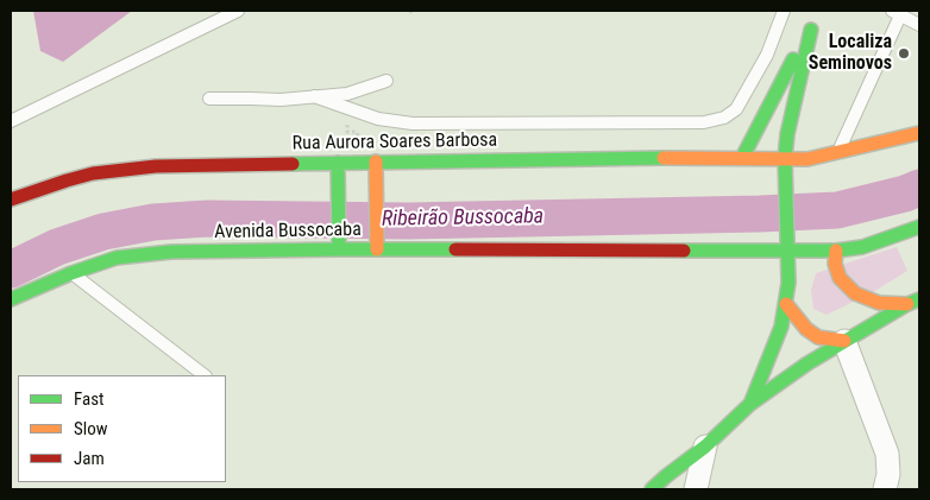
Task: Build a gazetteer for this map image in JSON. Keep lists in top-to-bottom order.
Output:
{
  "streets": {
    "main road": ["Rua Aurora Soares Barbosa", "Avenida Bussocaba"]
  },
  "water": ["Ribeirão Bussocaba"],
  "places": ["Localiza Seminovos"],
  "legend": ["Fast", "Slow", "Jam"]
}
